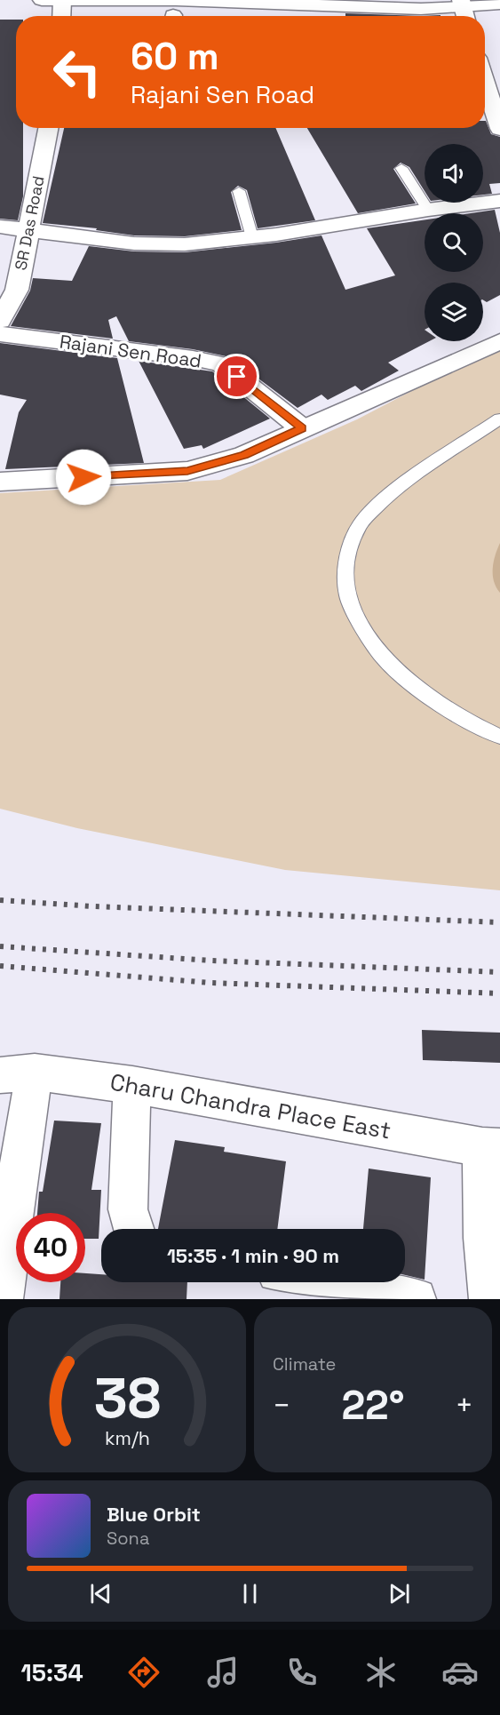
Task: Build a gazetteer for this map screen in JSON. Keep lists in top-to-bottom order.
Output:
{
  "streets": {
    "street": ["SR Das Road", "Rajani Sen Road", "Charu Chandra Place East"]
  },
  "page": {
    "turn": ["60 m", "Rajani Sen Road"],
    "limit": "40",
    "trip": "15:35 · 1 min · 90 m",
    "tile": "Climate",
    "heat": ["−", "22°", "+"],
    "song": ["Blue Orbit", "Sona"],
    "tabs": "15:34",
    "gauge": ["38", "km/h"]
  }
}
